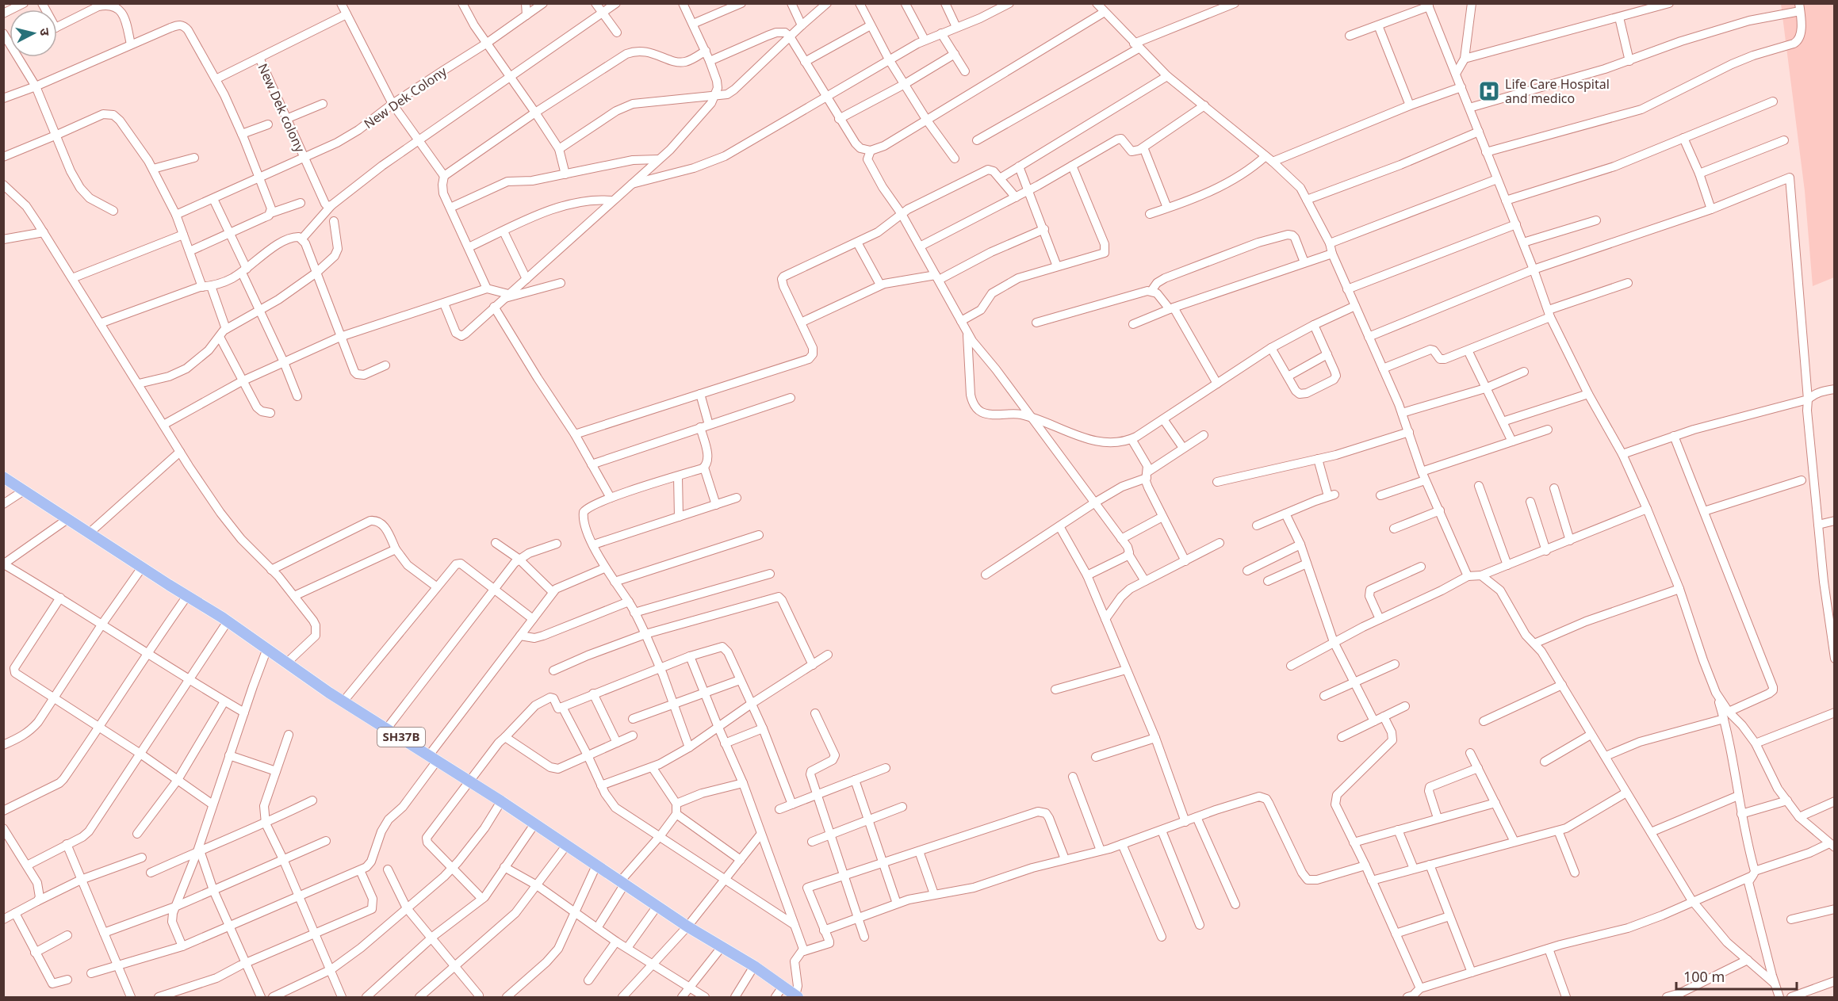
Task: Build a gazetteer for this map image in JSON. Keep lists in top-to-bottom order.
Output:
{
  "streets": {
    "main road": ["SH37B"],
    "street": ["New Dek Colony", "New Dek colony"]
  },
  "crossings": [
    ["New Dek Colony", "New Dek colony"]
  ],
  "places": {
    "hospital": ["Life Care Hospital and medico"]
  },
  "scale_bar": "100 m",
  "north": "right"
}
